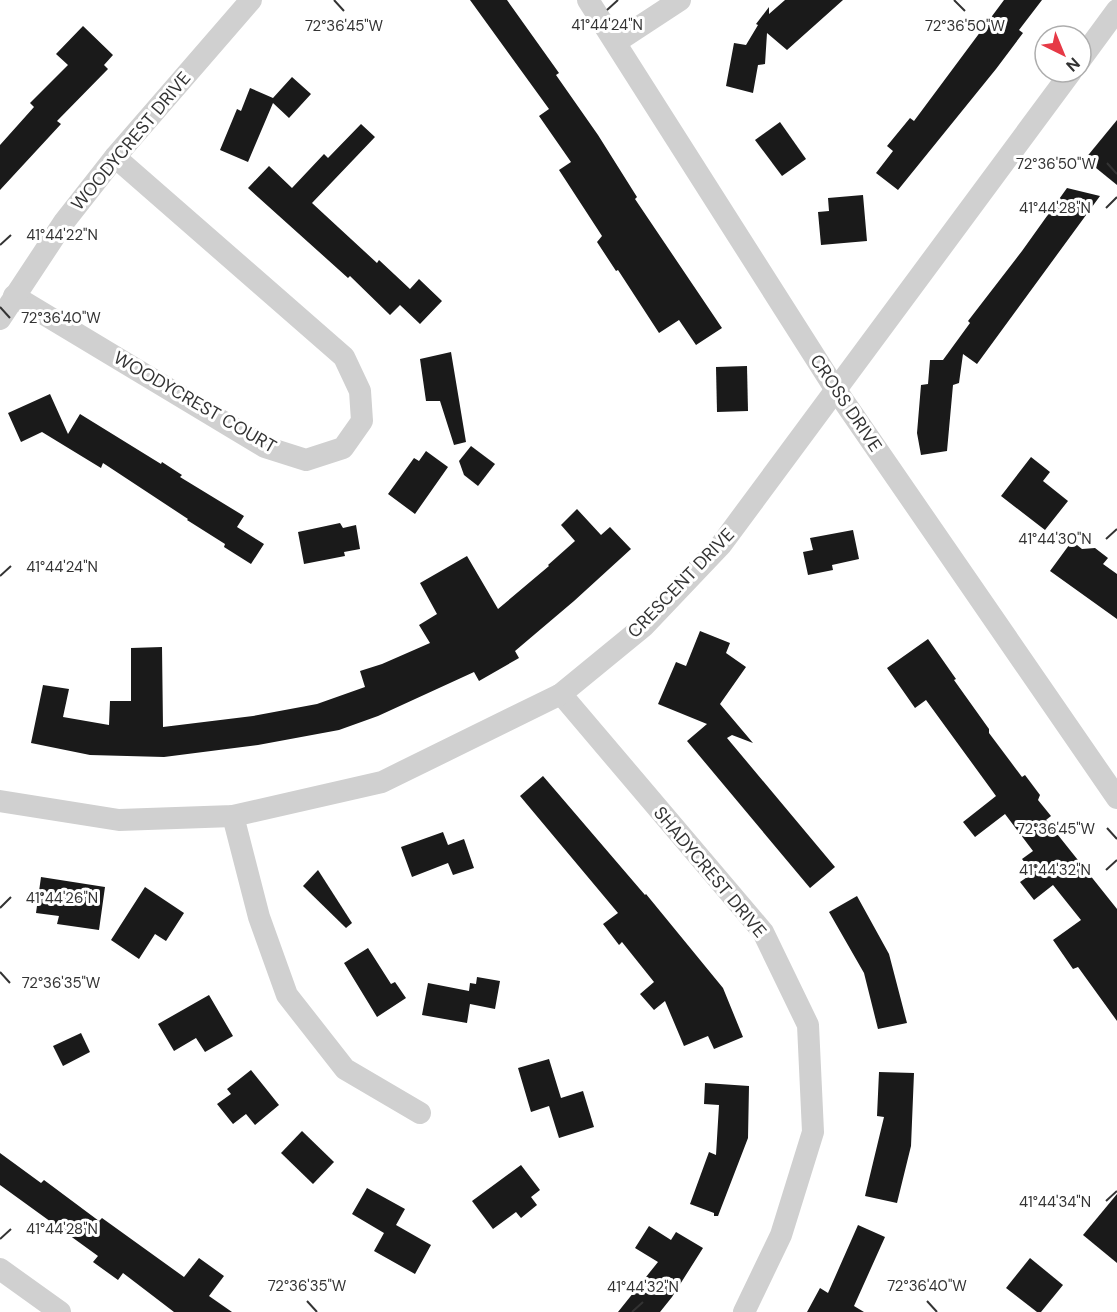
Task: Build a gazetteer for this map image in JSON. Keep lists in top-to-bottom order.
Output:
{
  "streets": {
    "street": [
      "WOODYCREST DRIVE",
      "WOODYCREST COURT",
      "CROSS DRIVE",
      "CRESCENT DRIVE",
      "SHADYCREST DRIVE"
    ]
  },
  "crossings": [
    ["WOODYCREST DRIVE", "WOODYCREST COURT"],
    ["CROSS DRIVE", "CRESCENT DRIVE"],
    ["CRESCENT DRIVE", "SHADYCREST DRIVE"]
  ],
  "north": "bottom right",
  "coordinates": [
    "41°44'24\"N",
    "72°36'45\"W",
    "72°36'50\"W",
    "41°44'28\"N",
    "41°44'22\"N",
    "72°36'40\"W",
    "41°44'30\"N",
    "41°44'32\"N",
    "41°44'26\"N",
    "72°36'35\"W",
    "41°44'34\"N"
  ]
}
